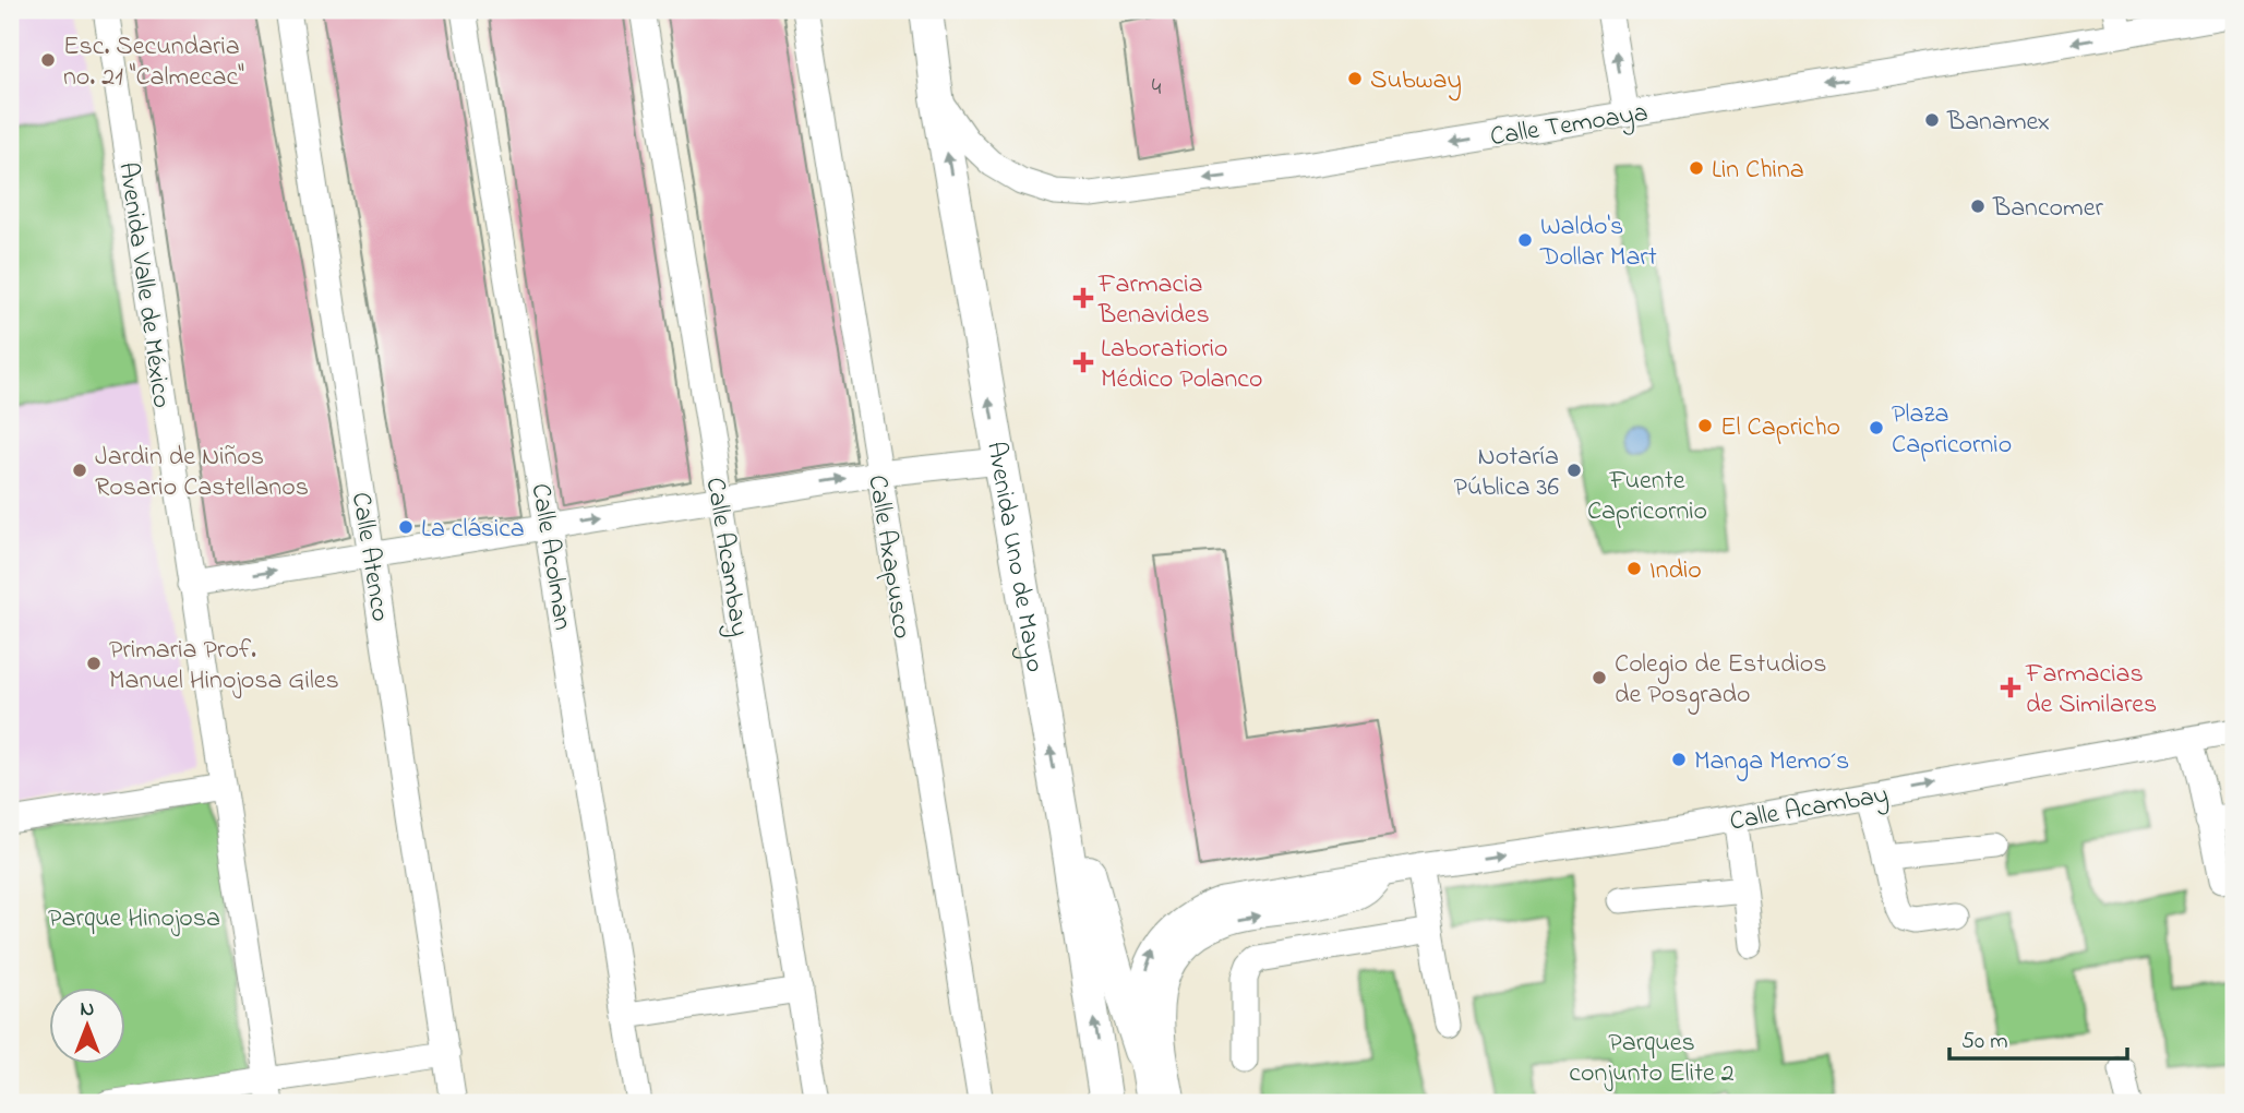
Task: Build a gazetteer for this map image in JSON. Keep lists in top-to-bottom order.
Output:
{
  "streets": {
    "main road": ["Avenida Uno de Mayo"],
    "street": [
      "Calle Temoaya",
      "Avenida Valle de México",
      "Calle Atenco",
      "Calle Acolman",
      "Calle Acambay",
      "Calle Axapusco"
    ]
  },
  "crossings": [
    ["Calle Temoaya", "Avenida Uno de Mayo"]
  ],
  "one_way": ["Calle Temoaya", "Calle Acambay", "Avenida Uno de Mayo"],
  "parks": ["Fuente Capricornio", "Parque Hinojosa", "Parques conjunto Elite 2"],
  "places": {
    "other": [
      "Esc. Secundaria no. 21 \"Calmecac\"",
      "Subway",
      "Banamex",
      "Lin China",
      "Bancomer",
      "Waldo's Dollar Mart",
      "El Capricho",
      "Plaza Capricornio",
      "Jardin de Niños Rosario Castellanos",
      "Notaría Pública 36",
      "La clásica",
      "Indio",
      "Primaria Prof. Manuel Hinojosa Giles",
      "Colegio de Estudios de Posgrado",
      "Manga Memo´s"
    ],
    "health": ["Farmacia Benavides", "Laboratiorio Médico Polanco", "Farmacias de Similares"]
  },
  "house_numbers": ["4"],
  "scale_bar": "50 m",
  "north": "top"
}
